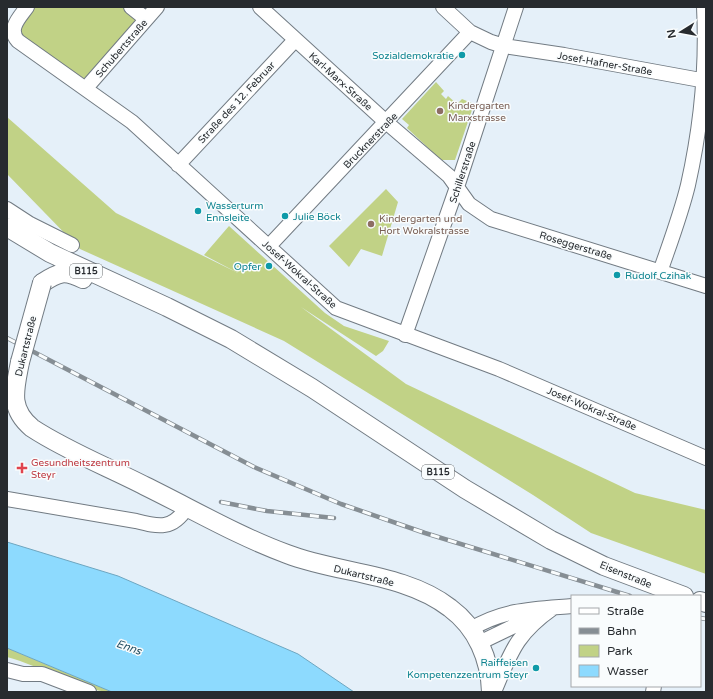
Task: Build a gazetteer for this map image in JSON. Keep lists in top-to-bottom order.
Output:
{
  "streets": {
    "main road": ["B115", "Dukartstraße", "Eisenstraße"],
    "street": [
      "Schubertstraße",
      "Josef-Hafner-Straße",
      "Karl-Marx-Straße",
      "Straße des 12. Februar",
      "Brucknerstraße",
      "Schillerstraße",
      "Roseggerstraße",
      "Josef-Wokral-Straße"
    ]
  },
  "crossings": [
    ["Schubertstraße", "Josef-Wokral-Straße"],
    ["Josef-Hafner-Straße", "Brucknerstraße"],
    ["Josef-Hafner-Straße", "Schillerstraße"],
    ["Karl-Marx-Straße", "Straße des 12. Februar"],
    ["Karl-Marx-Straße", "Brucknerstraße"],
    ["Karl-Marx-Straße", "Schillerstraße"],
    ["Karl-Marx-Straße", "Roseggerstraße"],
    ["Straße des 12. Februar", "Josef-Wokral-Straße"],
    ["Brucknerstraße", "Josef-Wokral-Straße"],
    ["Schillerstraße", "Roseggerstraße"],
    ["Schillerstraße", "Josef-Wokral-Straße"],
    ["B115", "Dukartstraße"],
    ["B115", "Eisenstraße"]
  ],
  "water": ["Enns"],
  "places": {
    "other": [
      "Sozialdemokratie",
      "Kindergarten Marxstrasse",
      "Wasserturm Ennsleite",
      "Julie Böck",
      "Kindergarten und Hort Wokralstrasse",
      "Opfer",
      "Rudolf Czihak",
      "Raiffeisen Kompetenzzentrum Steyr"
    ],
    "health": ["Gesundheitszentrum Steyr"]
  },
  "legend": [
    "Straße",
    "Bahn",
    "Park",
    "Wasser"
  ],
  "north": "left"
}
